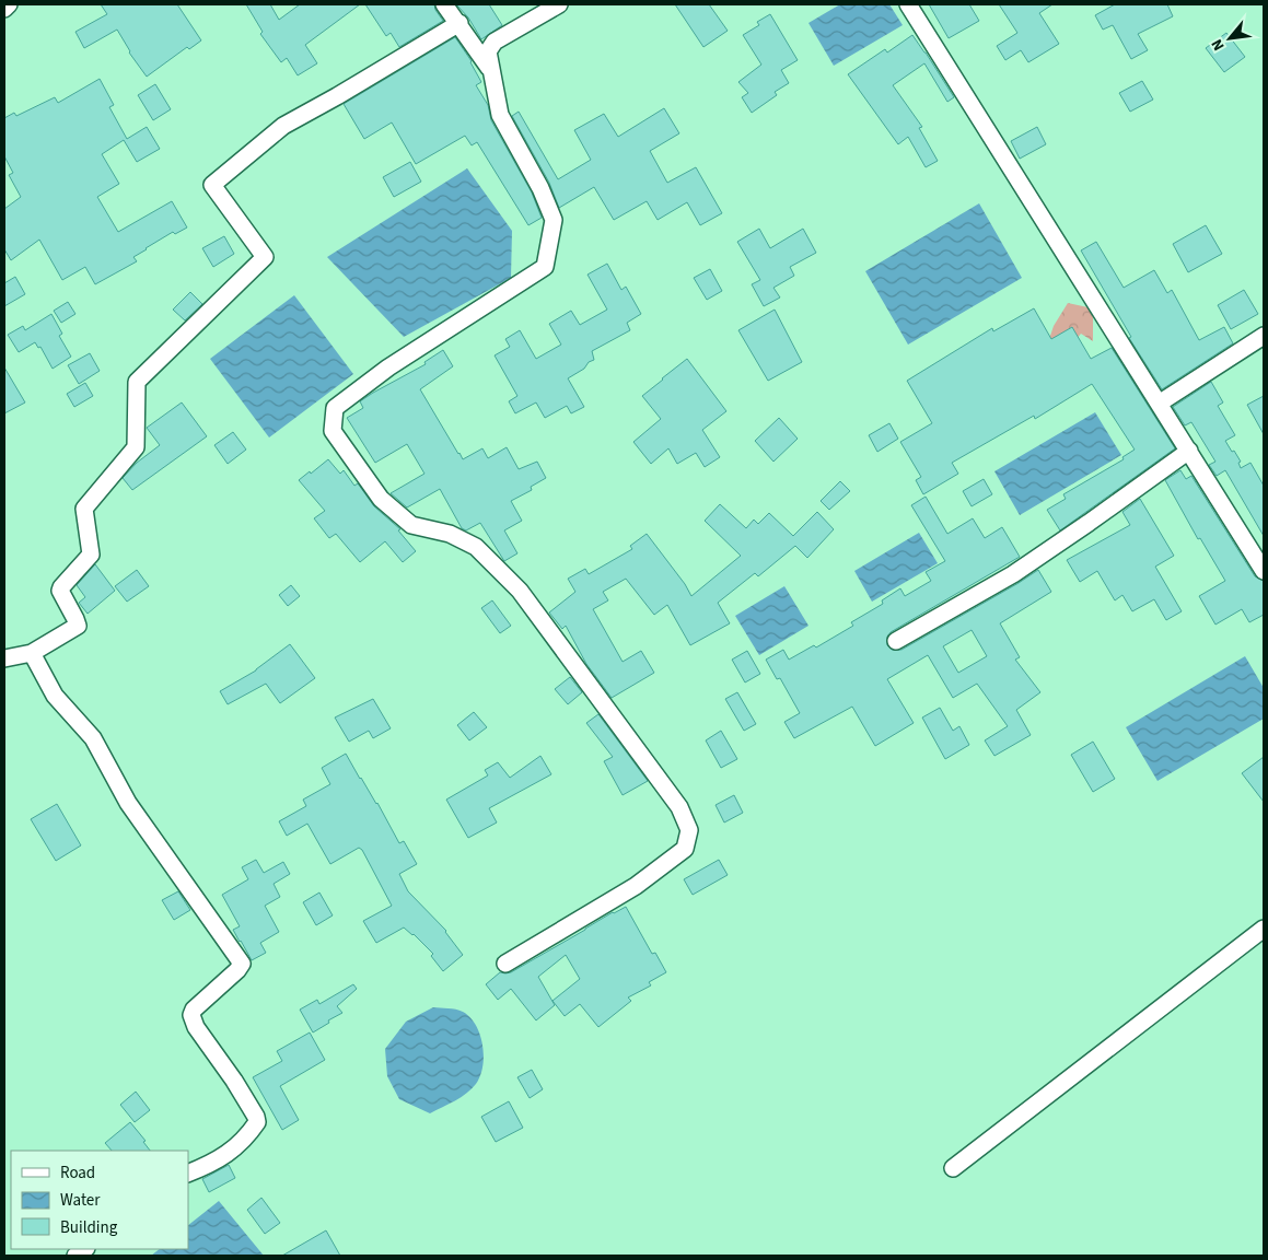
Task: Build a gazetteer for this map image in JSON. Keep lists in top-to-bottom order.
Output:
{
  "legend": ["Road", "Water", "Building"],
  "north": "bottom left"
}
